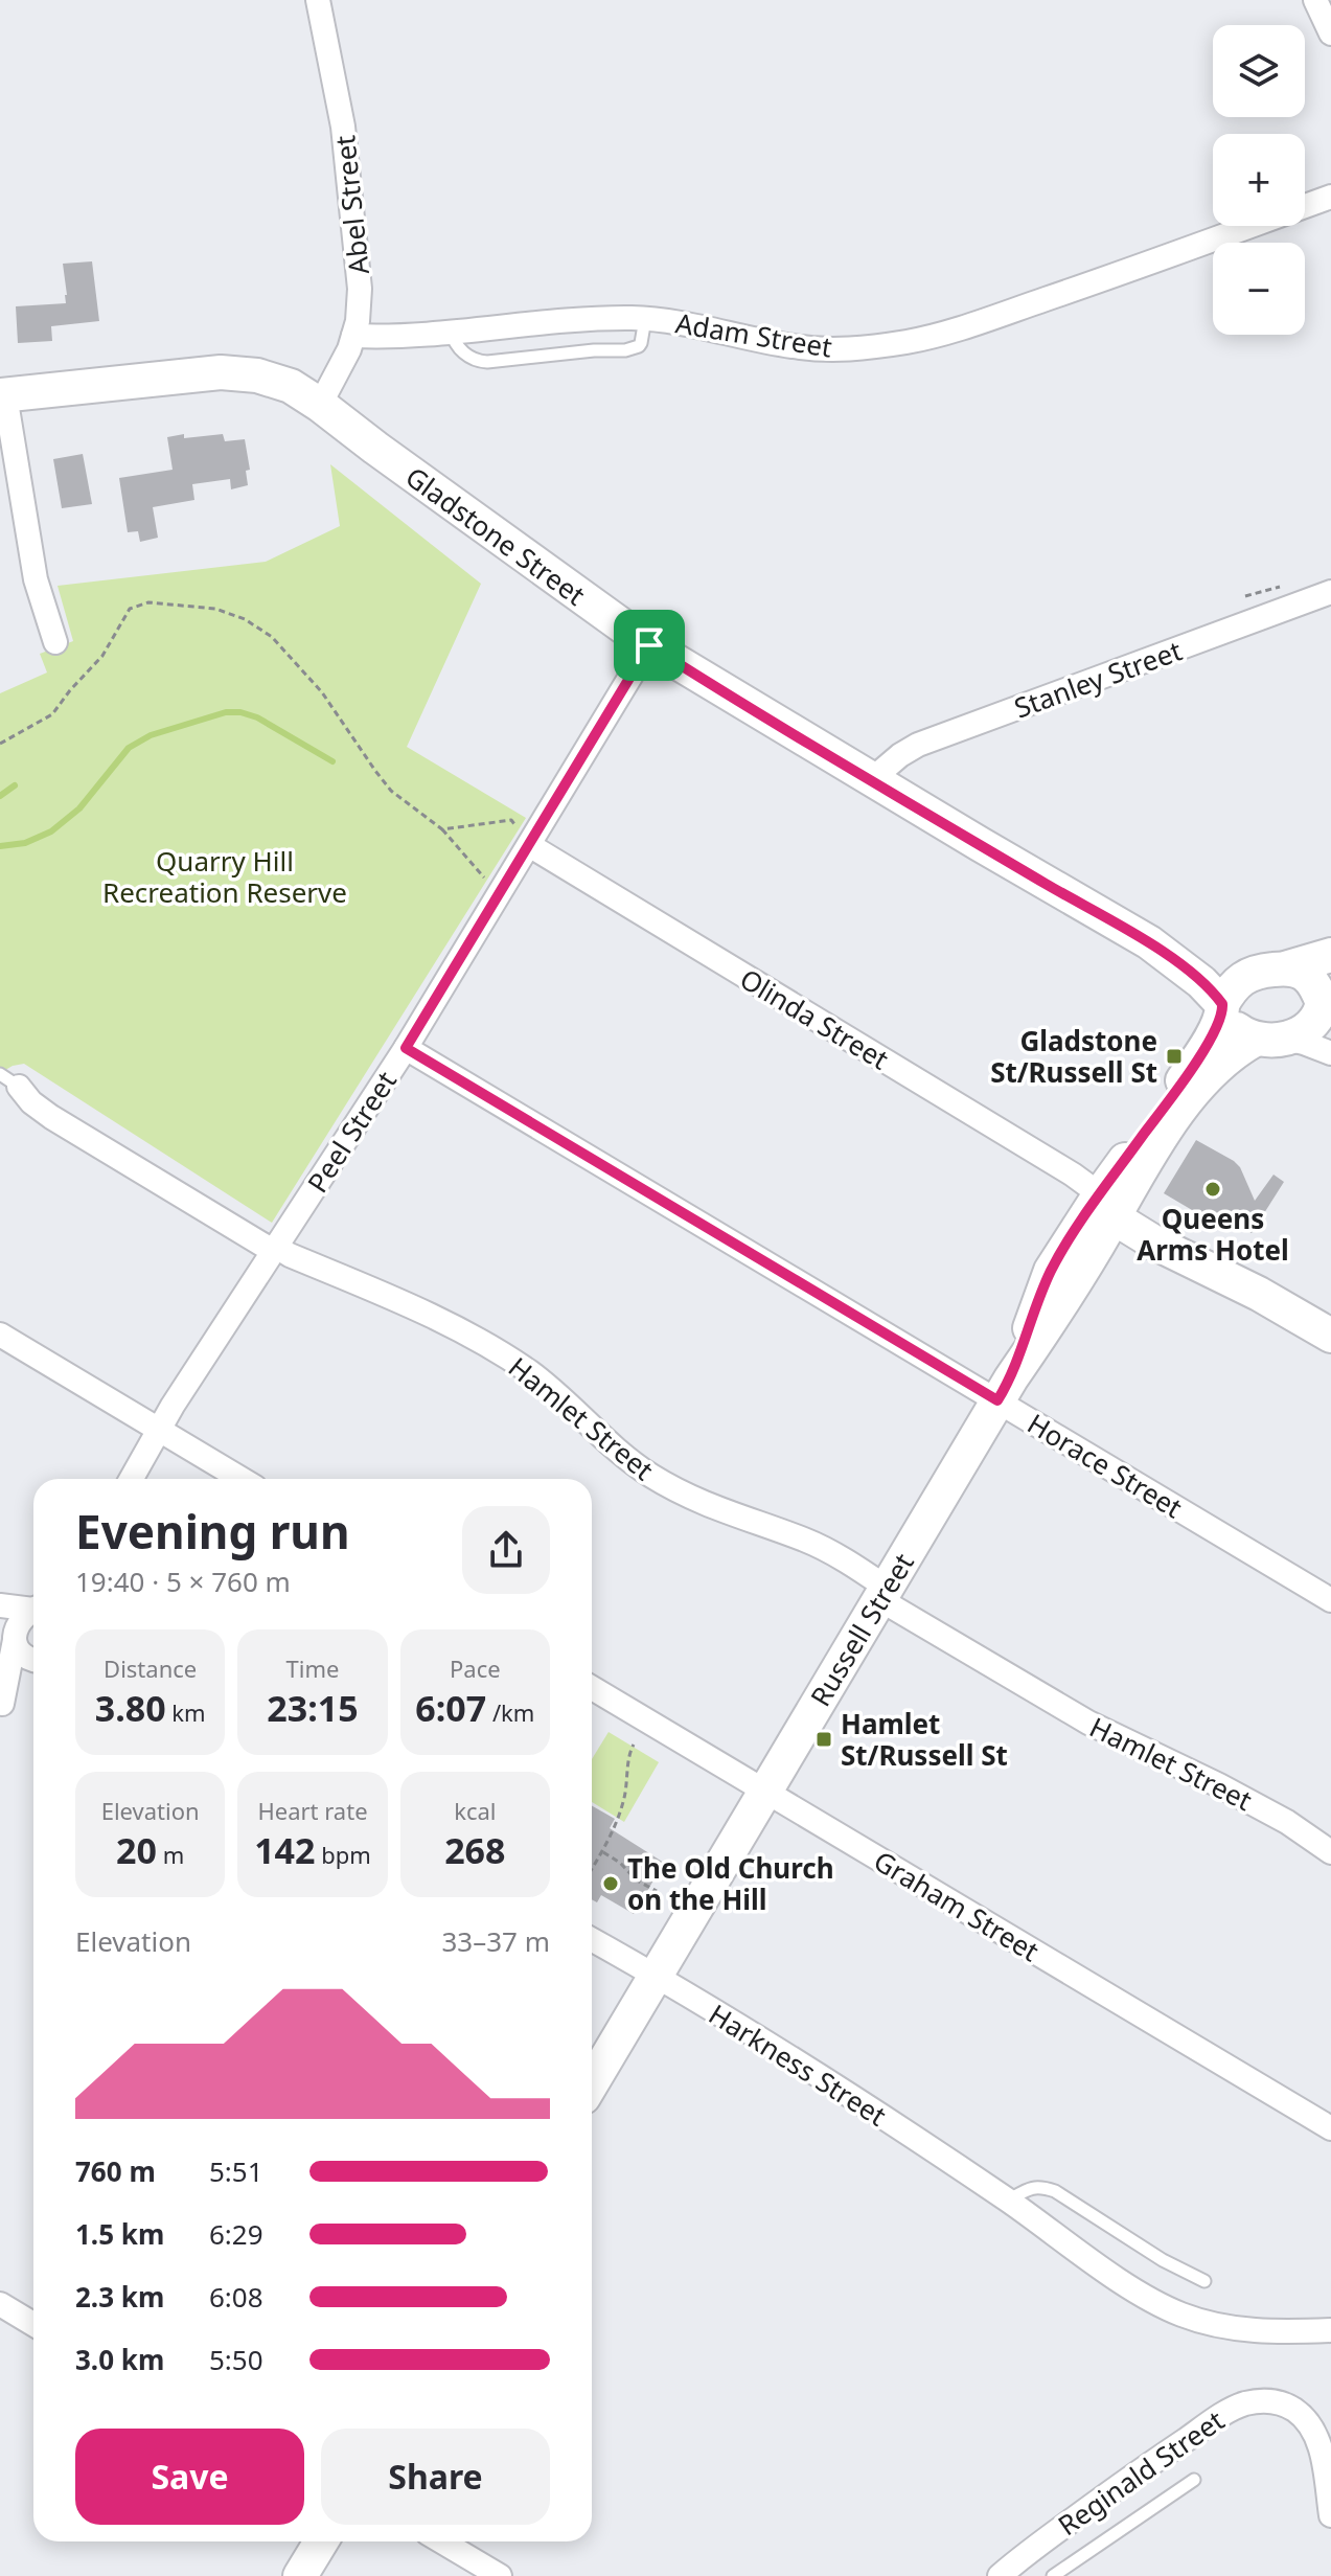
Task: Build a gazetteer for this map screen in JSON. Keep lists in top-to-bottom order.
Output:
{
  "streets": {
    "main road": ["Gladstone Street", "Olinda Street", "Russell Street"],
    "street": [
      "Abel Street",
      "Adam Street",
      "Stanley Street",
      "Peel Street",
      "Hamlet Street",
      "Horace Street",
      "Graham Street",
      "Harkness Street",
      "Reginald Street"
    ]
  },
  "crossings": [
    ["Abel Street", "Adam Street"],
    ["Abel Street", "Gladstone Street"],
    ["Gladstone Street", "Stanley Street"],
    ["Gladstone Street", "Peel Street"],
    ["Gladstone Street", "Russell Street"],
    ["Olinda Street", "Peel Street"],
    ["Olinda Street", "Russell Street"],
    ["Peel Street", "Hamlet Street"],
    ["Peel Street", "Horace Street"],
    ["Hamlet Street", "Russell Street"],
    ["Horace Street", "Russell Street"],
    ["Russell Street", "Graham Street"],
    ["Russell Street", "Harkness Street"]
  ],
  "parks": ["Quarry Hill Recreation Reserve"],
  "places": {
    "transit": ["Gladstone St/Russell St", "Hamlet St/Russell St"],
    "other": ["Queens Arms Hotel", "The Old Church on the Hill"]
  },
  "page": {
    "map_buttons": ["+", "−"],
    "heading": ["Evening run", "19:40 · 5 × 760 m"],
    "stats": [
      ["Distance", "3.80 km"],
      ["Time", "23:15"],
      ["Pace", "6:07 /km"],
      ["Elevation", "20 m"],
      ["Heart rate", "142 bpm"],
      ["kcal", "268"]
    ],
    "chart": ["Elevation", "33–37 m"],
    "list": [
      {
        "name": "760 m",
        "note": "5:51"
      },
      {
        "name": "1.5 km",
        "note": "6:29"
      },
      {
        "name": "2.3 km",
        "note": "6:08"
      },
      {
        "name": "3.0 km",
        "note": "5:50"
      }
    ],
    "buttons": ["Save", "Share"]
  }
}
